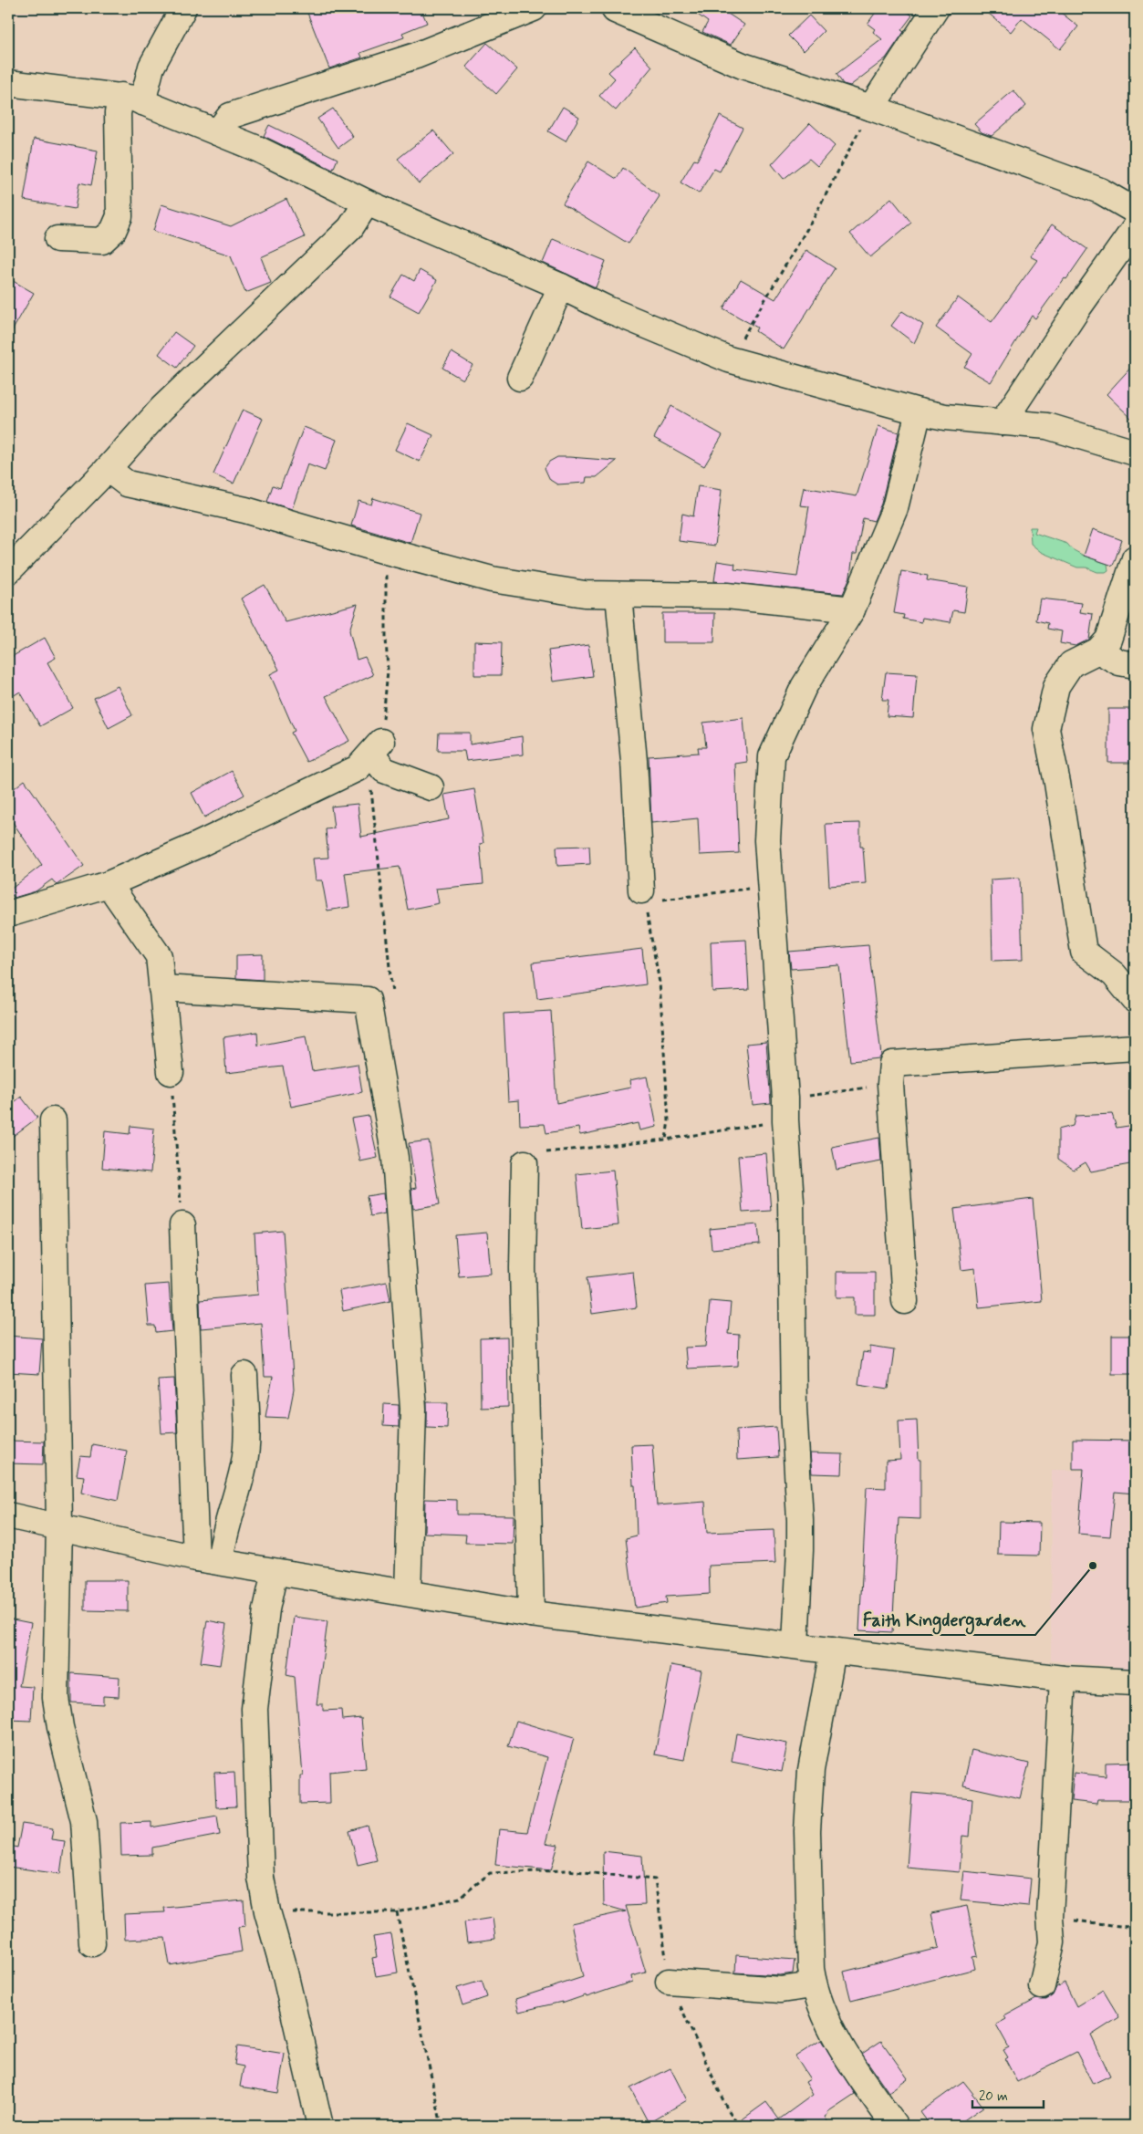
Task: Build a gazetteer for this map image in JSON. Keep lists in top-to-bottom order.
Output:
{
  "places": ["Faith Kingdergarden"],
  "scale_bar": "20 m"
}
